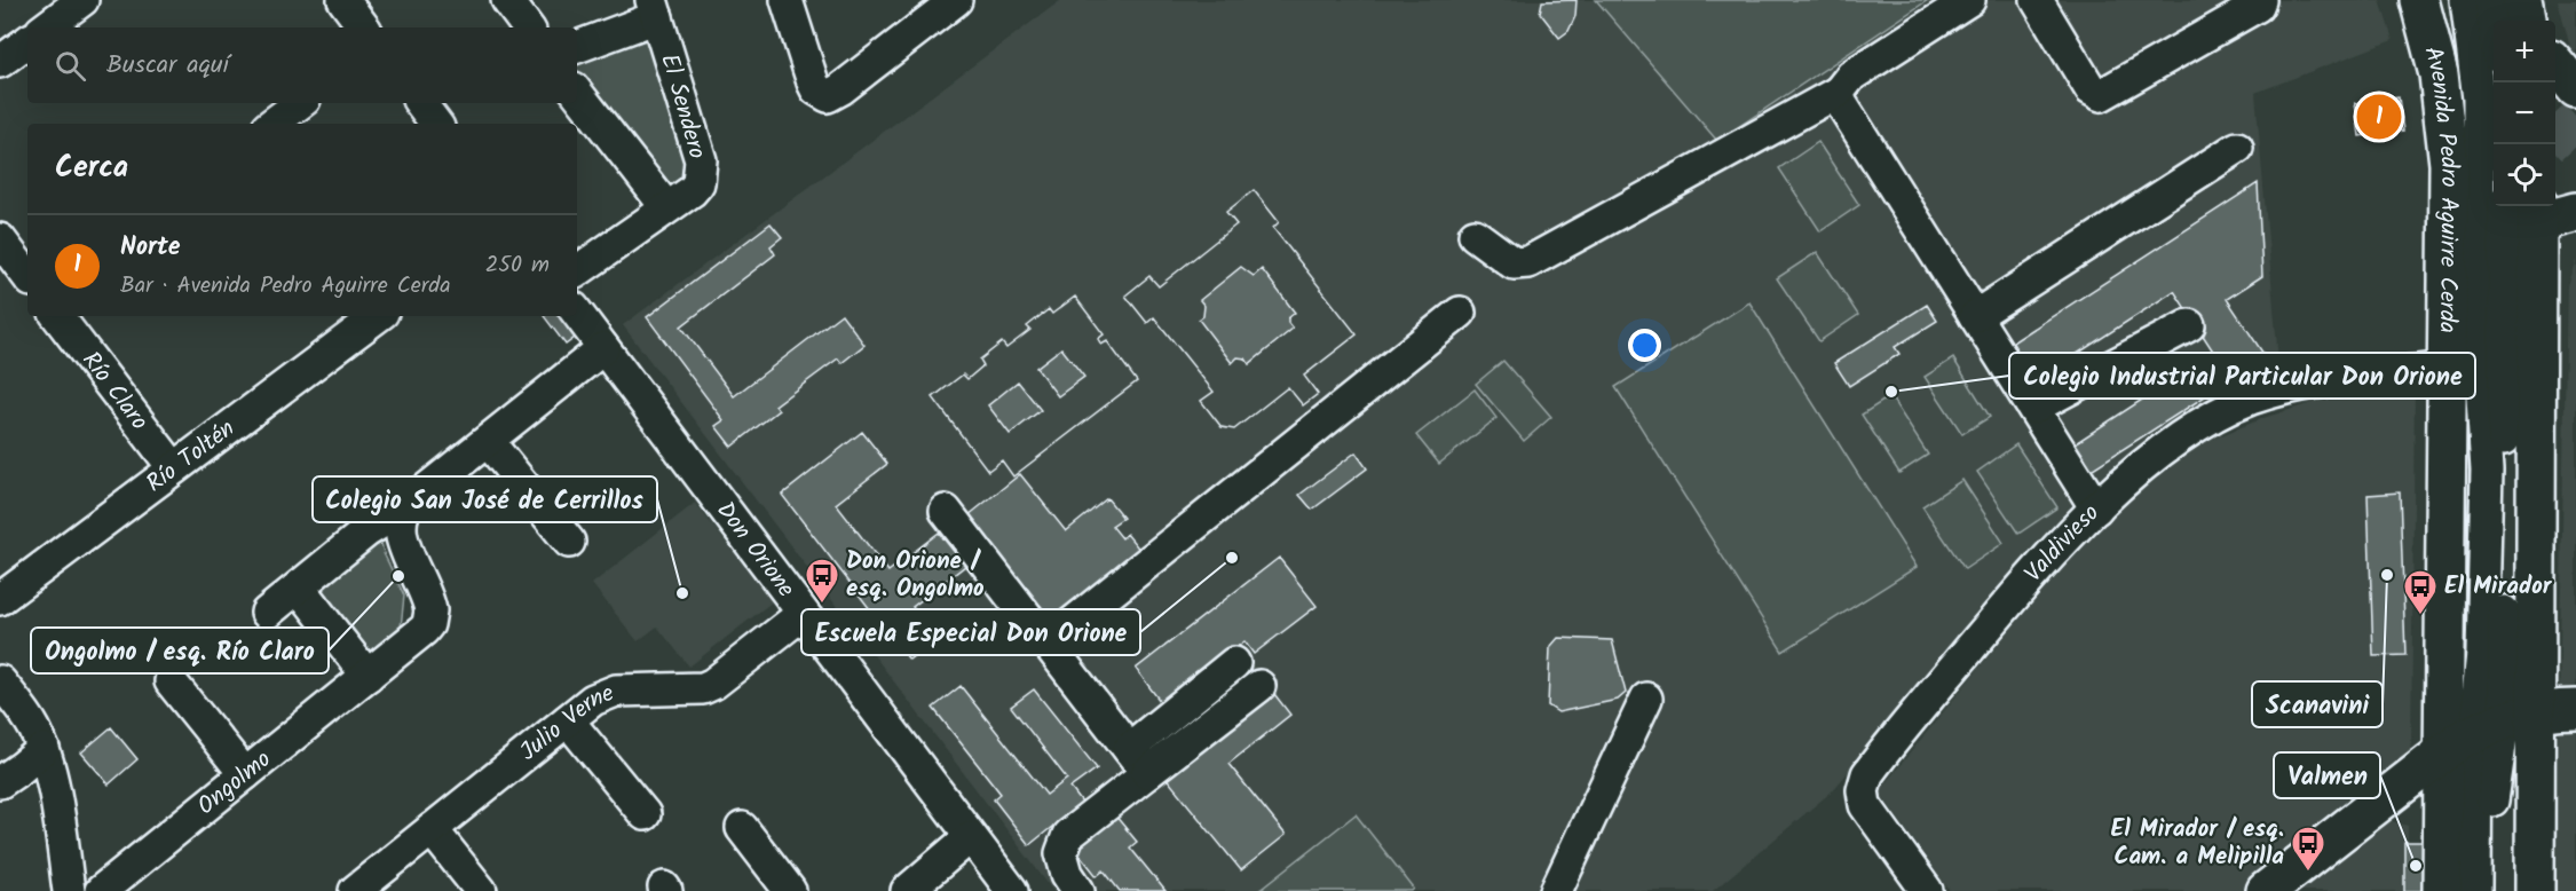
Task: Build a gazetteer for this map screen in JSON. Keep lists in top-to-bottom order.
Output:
{
  "streets": {
    "main road": ["Avenida Pedro Aguirre Cerda"],
    "street": [
      "El Sendero",
      "Río Claro",
      "Río Toltén",
      "Valdivieso",
      "Don Orione",
      "Julio Verne",
      "Ongolmo"
    ]
  },
  "crossings": [
    ["Avenida Pedro Aguirre Cerda", "Valdivieso"],
    ["Río Claro", "Río Toltén"],
    ["Don Orione", "Julio Verne"]
  ],
  "places": {
    "other": [
      "Colegio Industrial Particular Don Orione",
      "Escuela Especial Don Orione",
      "Scanavini",
      "Ongolmo / esq. Río Claro",
      "Colegio San José de Cerrillos",
      "Valmen"
    ],
    "bus stop": ["Don Orione / esq. Ongolmo", "El Mirador", "El Mirador / esq. Cam. a Melipilla"]
  },
  "page": {
    "map_buttons": ["+", "−"],
    "search": "Buscar aquí",
    "pins": "1",
    "heading": "Cerca",
    "list": [
      {
        "mark": "1",
        "name": "Norte",
        "note": "Bar · Avenida Pedro Aguirre Cerda",
        "value": "250 m"
      }
    ]
  }
}
